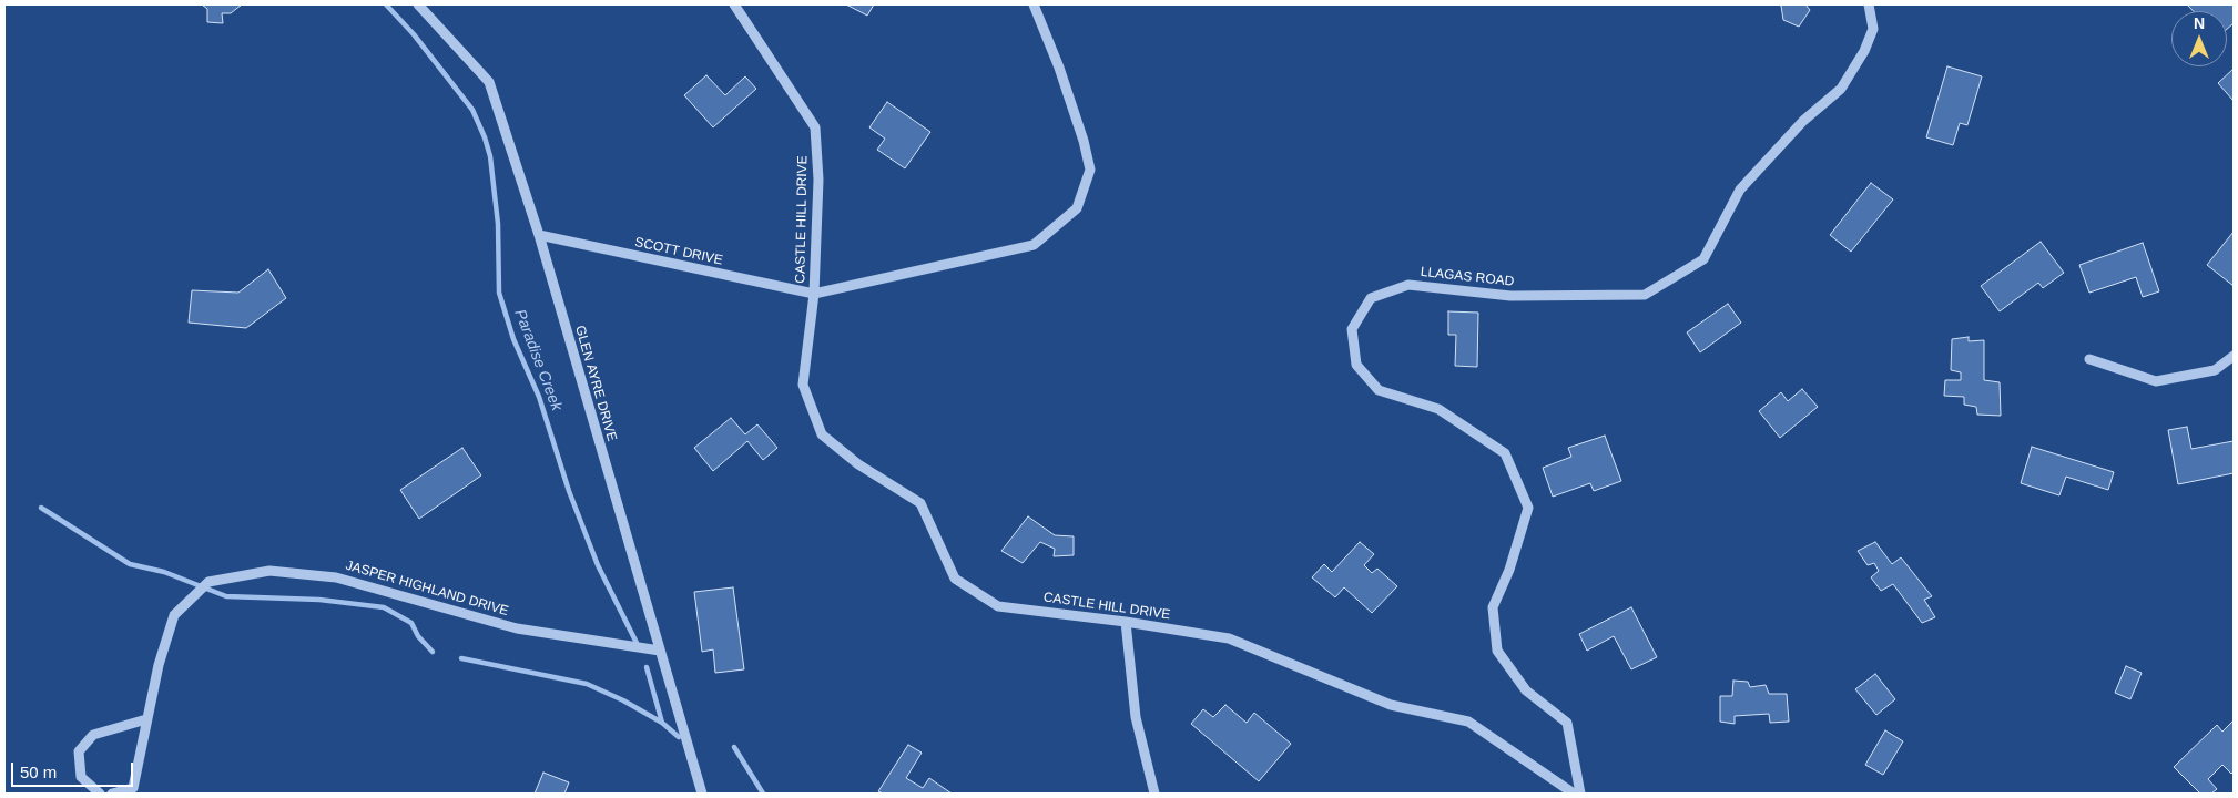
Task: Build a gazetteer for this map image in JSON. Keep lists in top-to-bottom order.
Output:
{
  "streets": {
    "street": [
      "CASTLE HILL DRIVE",
      "SCOTT DRIVE",
      "LLAGAS ROAD",
      "GLEN AYRE DRIVE",
      "JASPER HIGHLAND DRIVE"
    ]
  },
  "crossings": [
    ["CASTLE HILL DRIVE", "SCOTT DRIVE"],
    ["SCOTT DRIVE", "GLEN AYRE DRIVE"],
    ["GLEN AYRE DRIVE", "JASPER HIGHLAND DRIVE"]
  ],
  "water": ["Paradise Creek"],
  "scale_bar": "50 m",
  "north": "top"
}
